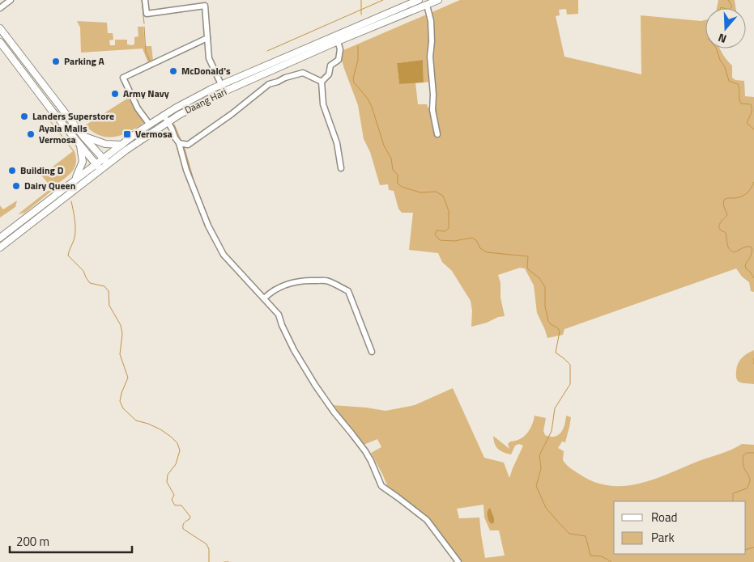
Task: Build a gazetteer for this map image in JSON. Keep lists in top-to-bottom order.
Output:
{
  "streets": {
    "main road": ["Daang Hari"]
  },
  "places": {
    "other": [
      "Parking A",
      "McDonald's",
      "Army Navy",
      "Landers Superstore",
      "Ayala Malls Vermosa",
      "Building D",
      "Dairy Queen"
    ],
    "transit": ["Vermosa"]
  },
  "legend": ["Road", "Park"],
  "scale_bar": "200 m",
  "north": "bottom"
}
